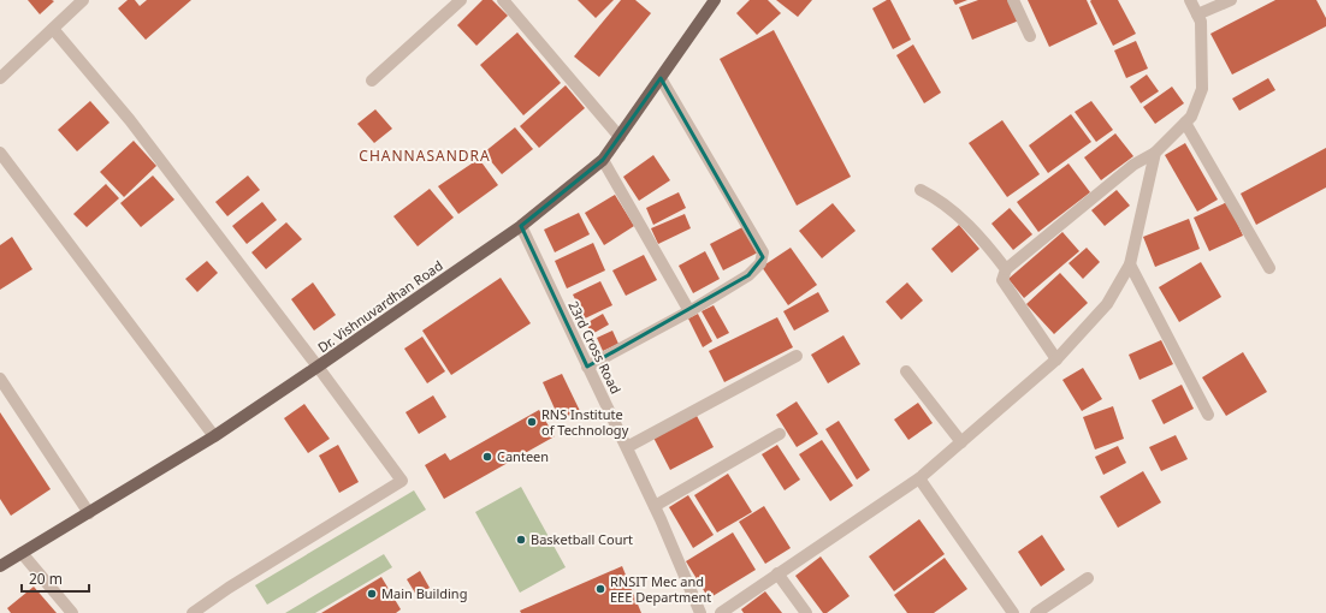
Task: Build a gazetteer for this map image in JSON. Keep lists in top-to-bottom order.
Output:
{
  "streets": {
    "main road": ["Dr. Vishnuvardhan Road"],
    "street": ["23rd Cross Road"]
  },
  "crossings": [
    ["Dr. Vishnuvardhan Road", "23rd Cross Road"]
  ],
  "districts": ["CHANNASANDRA"],
  "places": [
    "RNS Institute of Technology",
    "Canteen",
    "Basketball Court",
    "RNSIT Mec and EEE Department",
    "Main Building"
  ],
  "scale_bar": "20 m"
}
